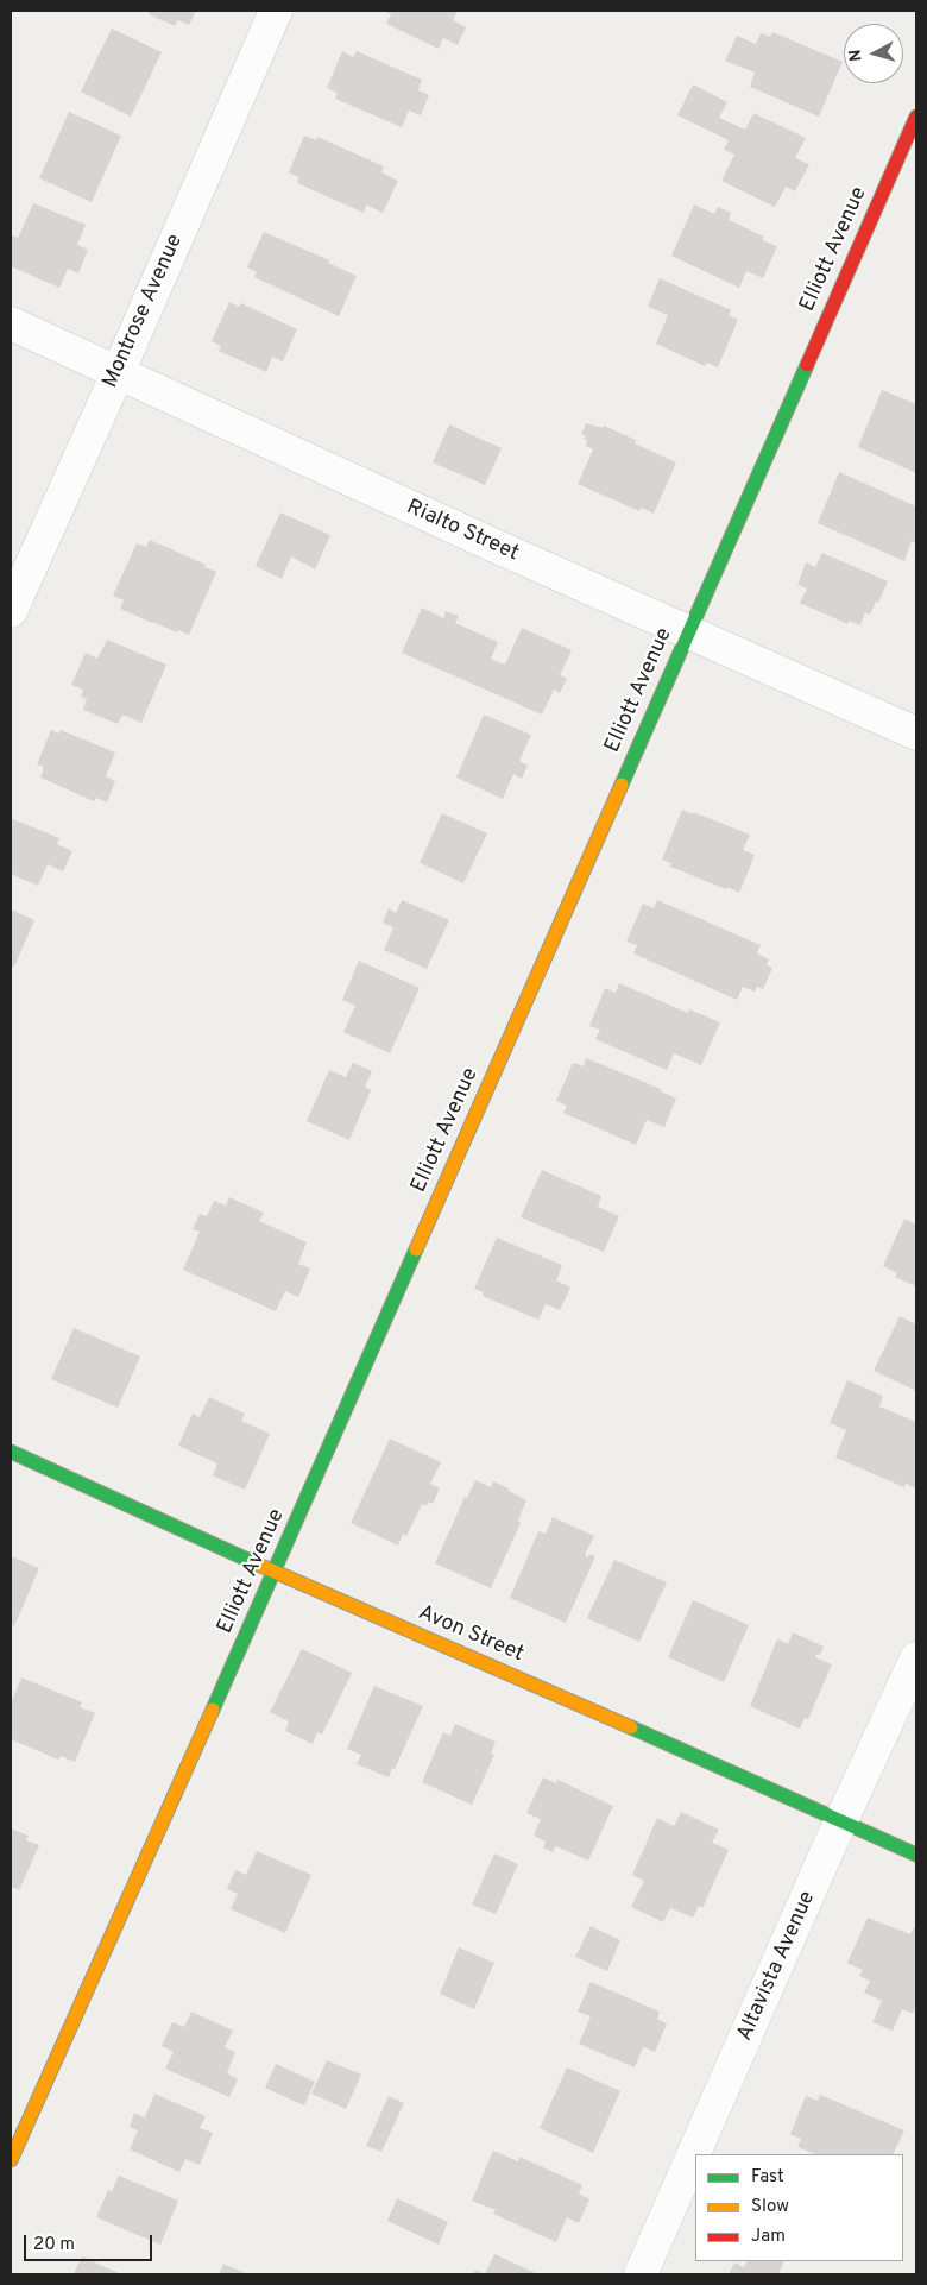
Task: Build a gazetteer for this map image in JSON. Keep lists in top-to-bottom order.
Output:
{
  "streets": {
    "street": [
      "Elliott Avenue",
      "Montrose Avenue",
      "Rialto Street",
      "Avon Street",
      "Altavista Avenue"
    ]
  },
  "crossings": [
    ["Elliott Avenue", "Rialto Street"],
    ["Elliott Avenue", "Avon Street"],
    ["Montrose Avenue", "Rialto Street"],
    ["Avon Street", "Altavista Avenue"]
  ],
  "legend": ["Fast", "Slow", "Jam"],
  "scale_bar": "20 m",
  "north": "left"
}
